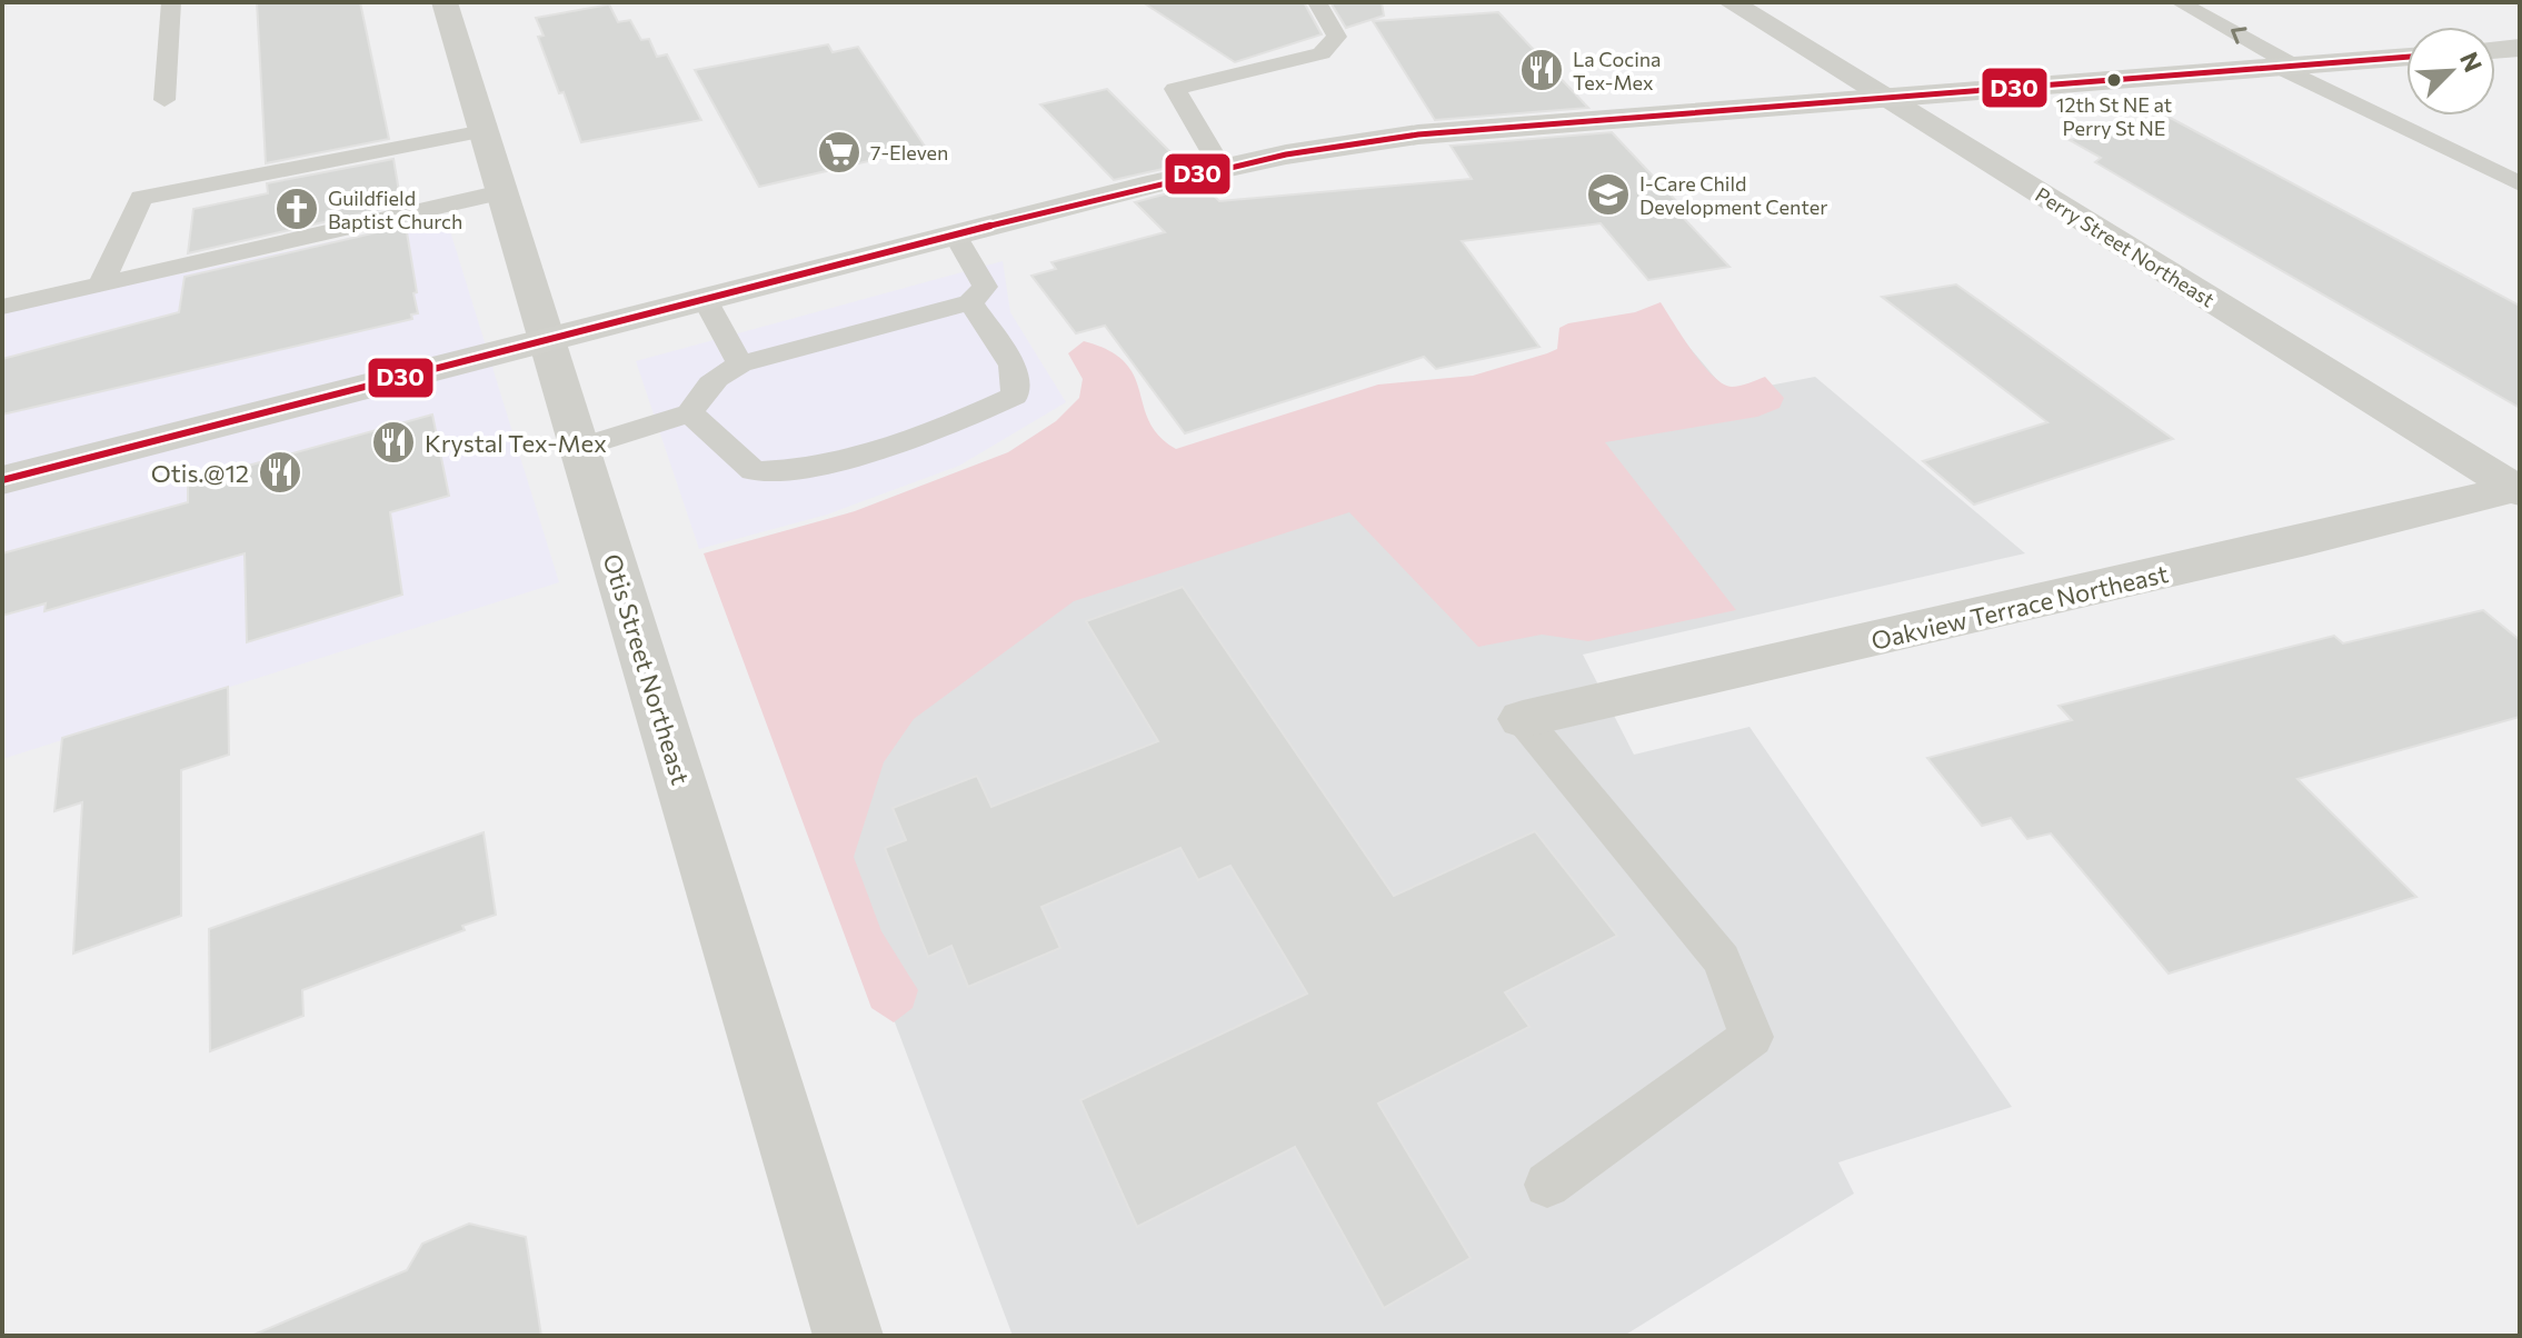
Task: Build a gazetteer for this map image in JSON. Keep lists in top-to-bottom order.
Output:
{
  "streets": {
    "street": ["Perry Street Northeast", "Oakview Terrace Northeast", "Otis Street Northeast"]
  },
  "crossings": [
    ["Perry Street Northeast", "Oakview Terrace Northeast"]
  ],
  "places": {
    "restaurant": ["La Cocina Tex-Mex", "Krystal Tex-Mex", "Otis.@12"],
    "other": ["12th St NE at Perry St NE"],
    "supermarket": ["7-Eleven"],
    "school or university": ["I-Care Child Development Center"],
    "church": ["Guildfield Baptist Church"]
  },
  "lines": ["transit line D30"],
  "north": "top right"
}
